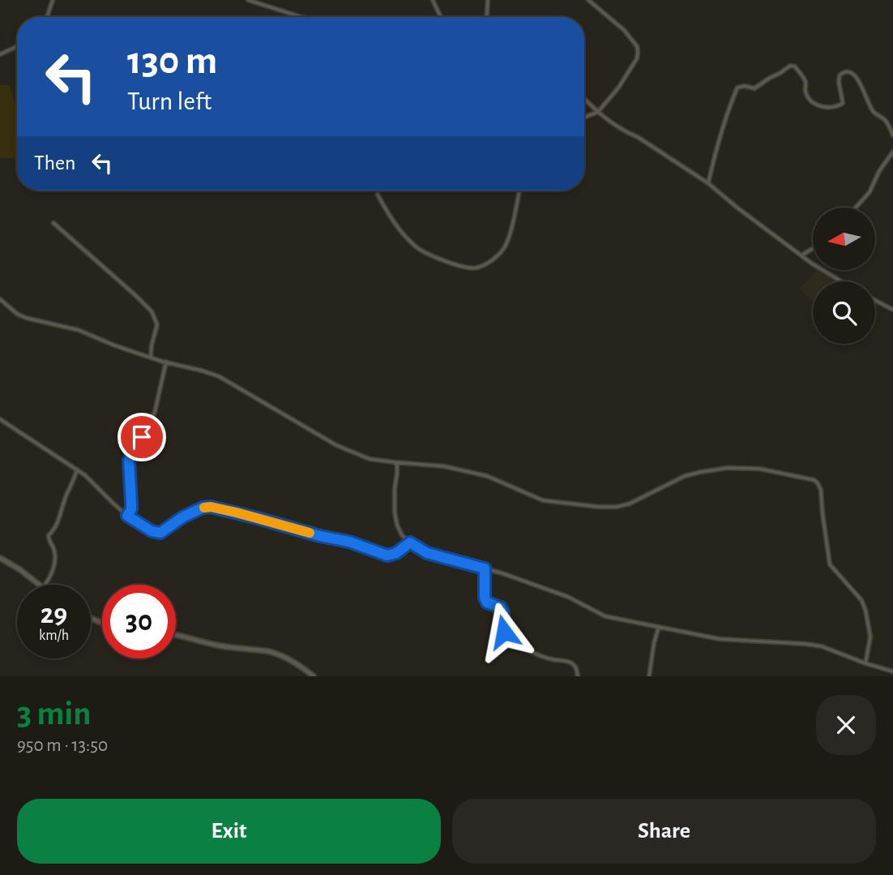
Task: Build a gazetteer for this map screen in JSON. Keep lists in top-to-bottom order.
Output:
{
  "north": "left",
  "page": {
    "turn": ["130 m", "Turn left"],
    "then": "Then",
    "speed": "29 km/h",
    "limit": "30",
    "heading": ["3 min", "950 m · 13:50"],
    "buttons": ["Exit", "Share"]
  }
}
